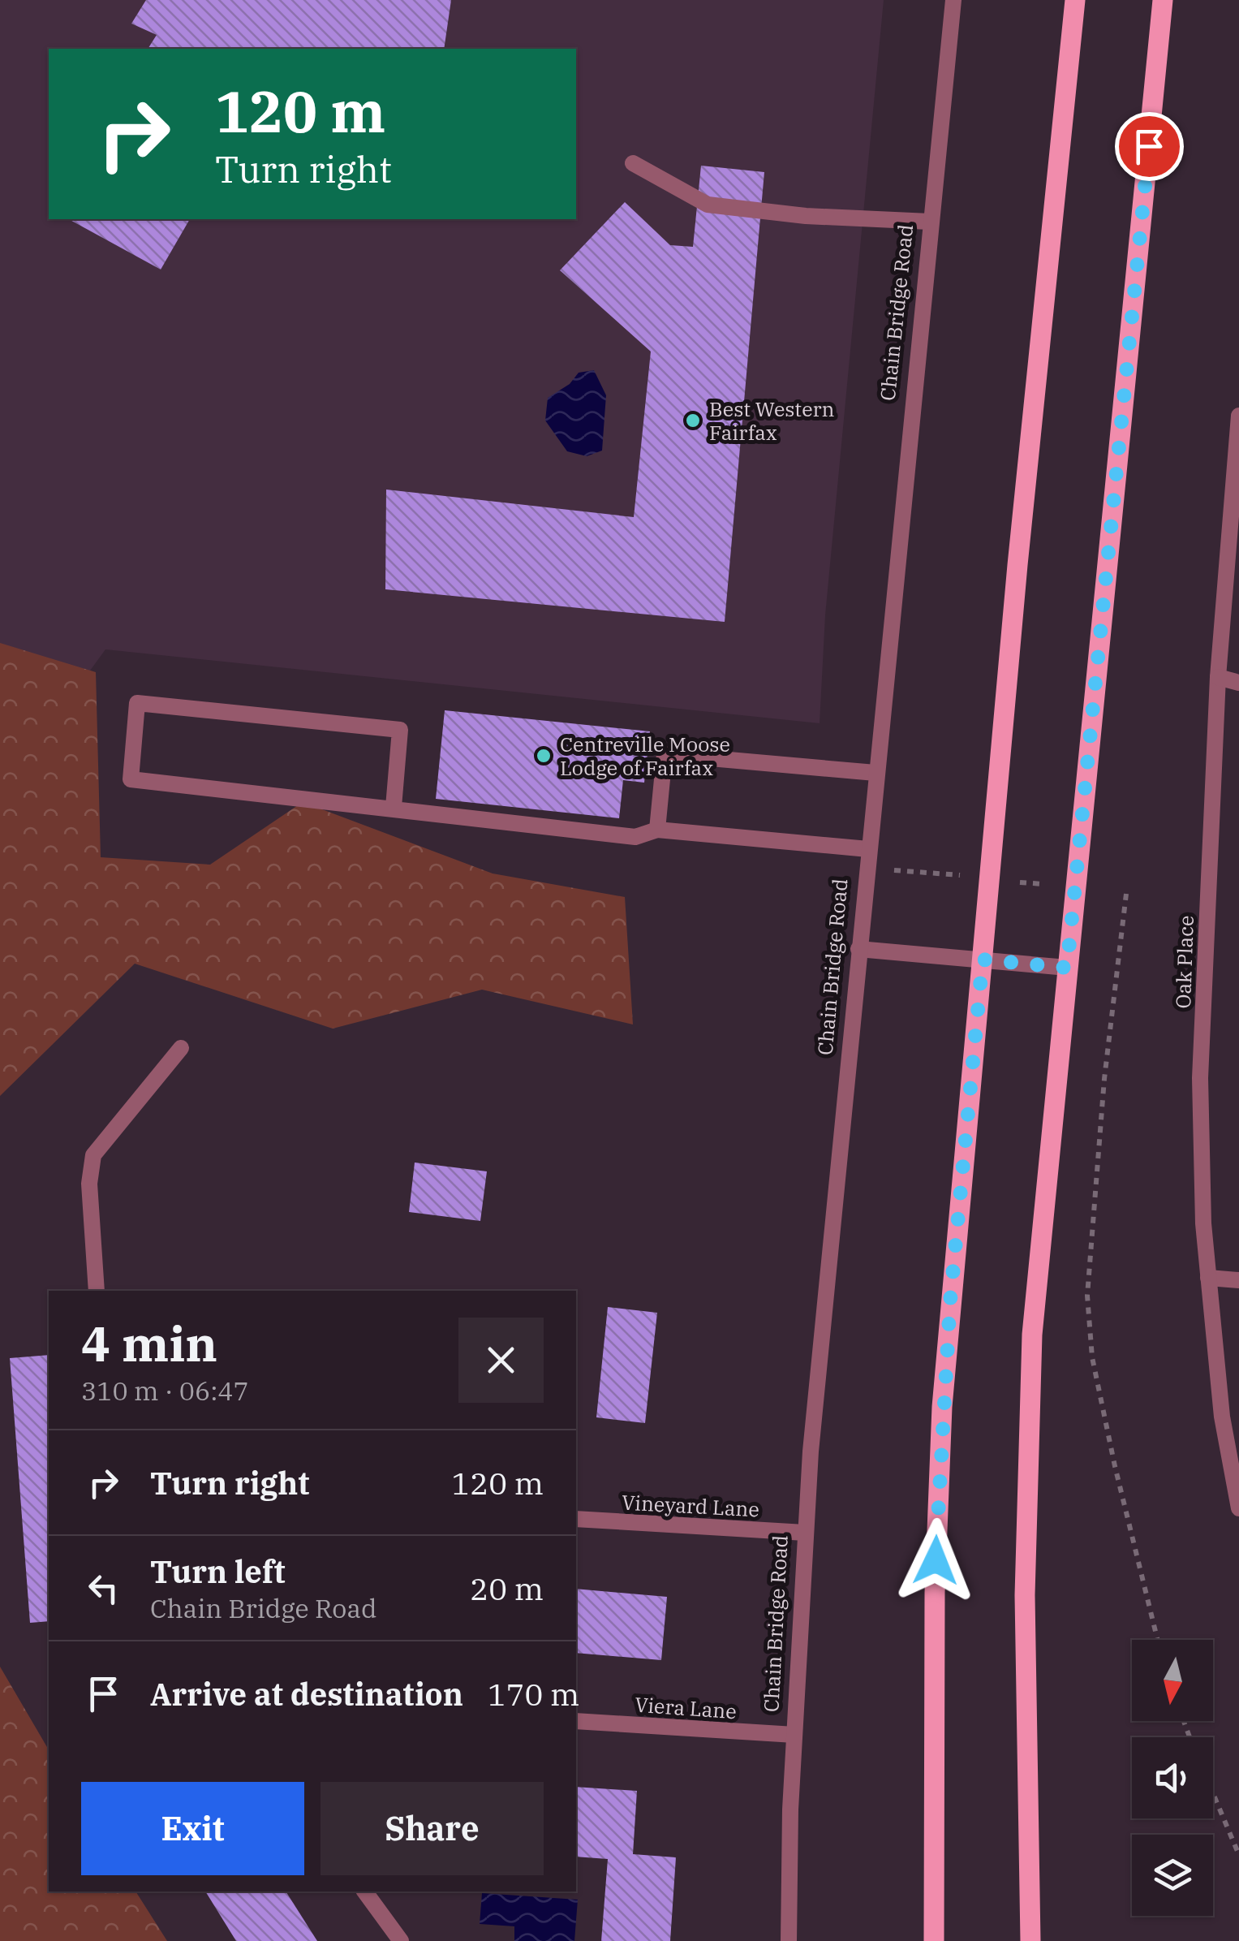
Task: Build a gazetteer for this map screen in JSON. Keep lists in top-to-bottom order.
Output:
{
  "streets": {
    "street": [
      "Chain Bridge Road",
      "Oak Place",
      "Vineyard Lane",
      "Viera Lane"
    ]
  },
  "crossings": [
    ["Chain Bridge Road", "Vineyard Lane"],
    ["Chain Bridge Road", "Viera Lane"]
  ],
  "places": ["Best Western Fairfax", "Centreville Moose Lodge of Fairfax"],
  "north": "bottom",
  "page": {
    "turn": ["120 m", "Turn right"],
    "heading": ["4 min", "310 m · 06:47"],
    "list": [
      {
        "name": "Turn right",
        "value": "120 m"
      },
      {
        "name": "Turn left",
        "note": "Chain Bridge Road",
        "value": "20 m"
      },
      {
        "name": "Arrive at destination",
        "value": "170 m"
      }
    ],
    "buttons": ["Exit", "Share"]
  }
}
